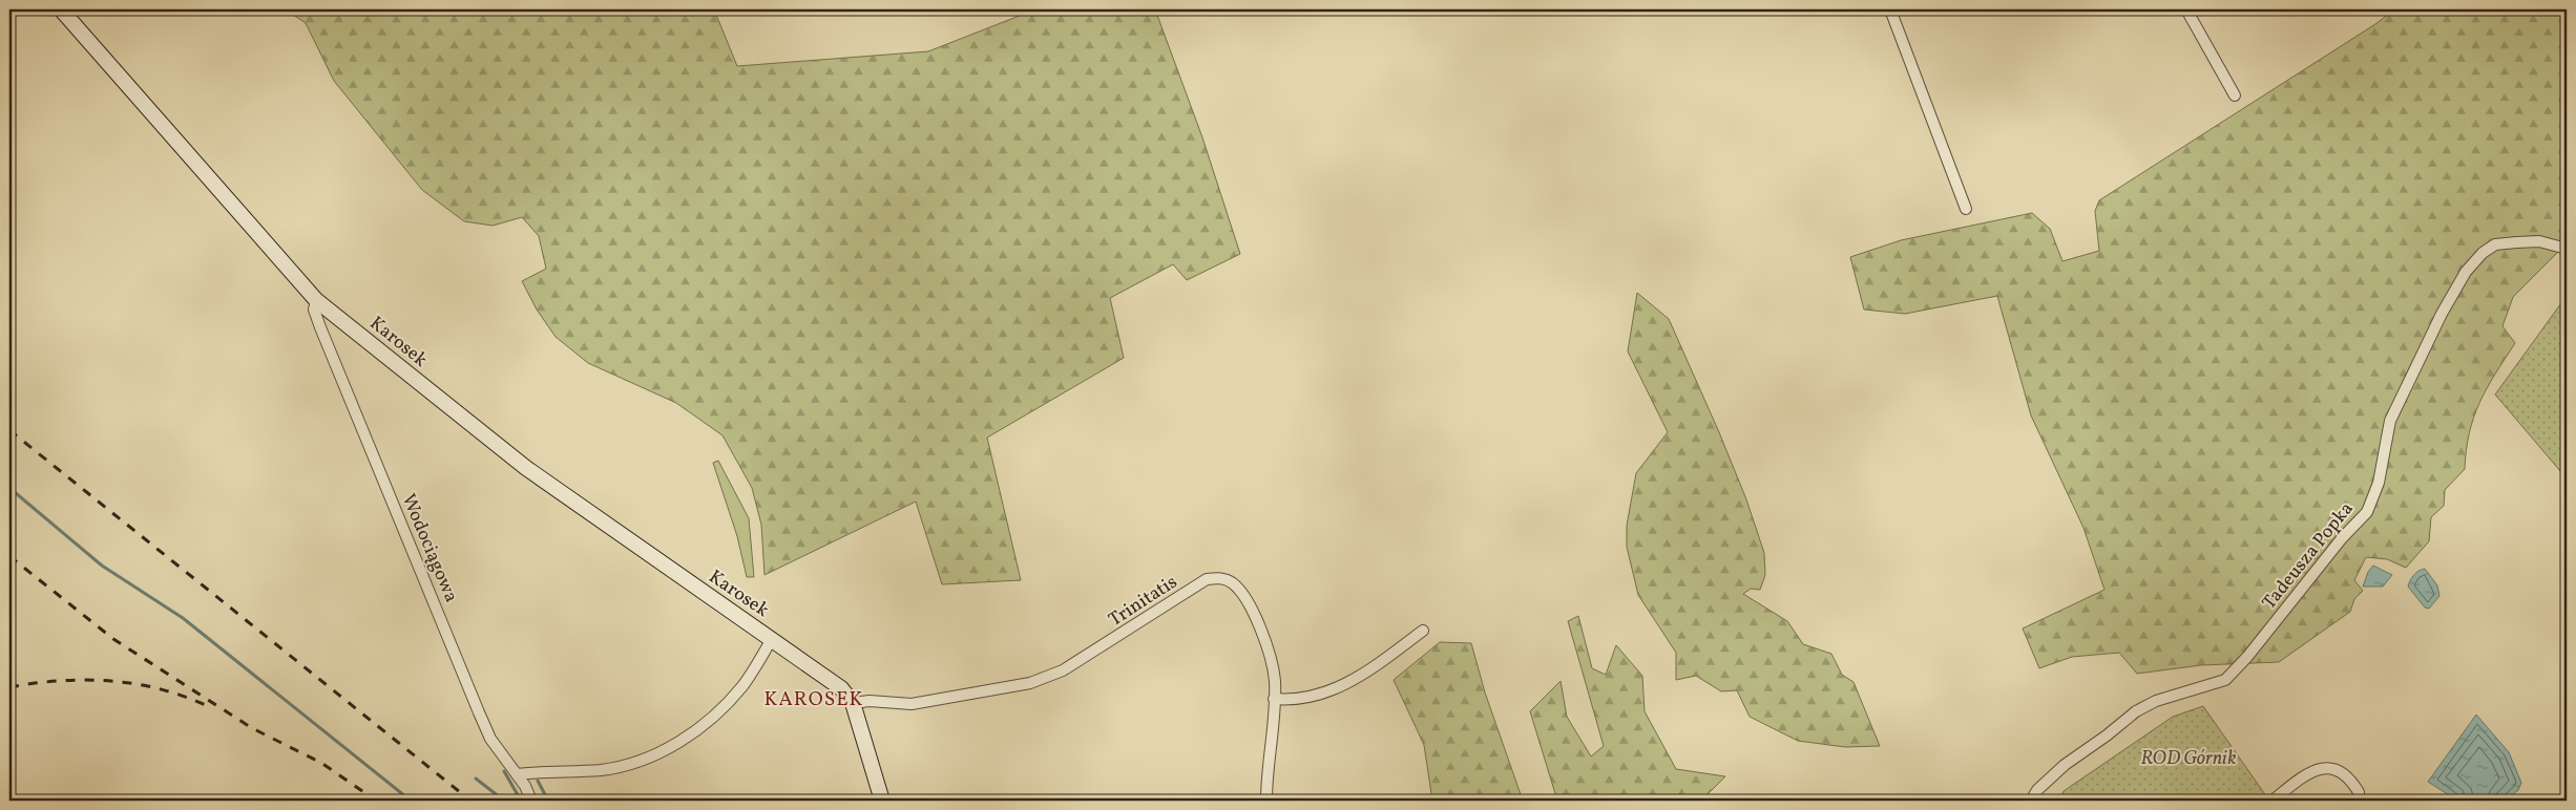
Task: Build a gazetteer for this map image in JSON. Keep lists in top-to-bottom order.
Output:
{
  "streets": {
    "street": [
      "Karosek",
      "Wodociągowa",
      "Tadeusza Popka",
      "Trinitatis"
    ]
  },
  "crossings": [
    ["Karosek", "Wodociągowa"],
    ["Karosek", "Trinitatis"]
  ],
  "districts": ["KAROSEK"],
  "parks": ["ROD Górnik"]
}
